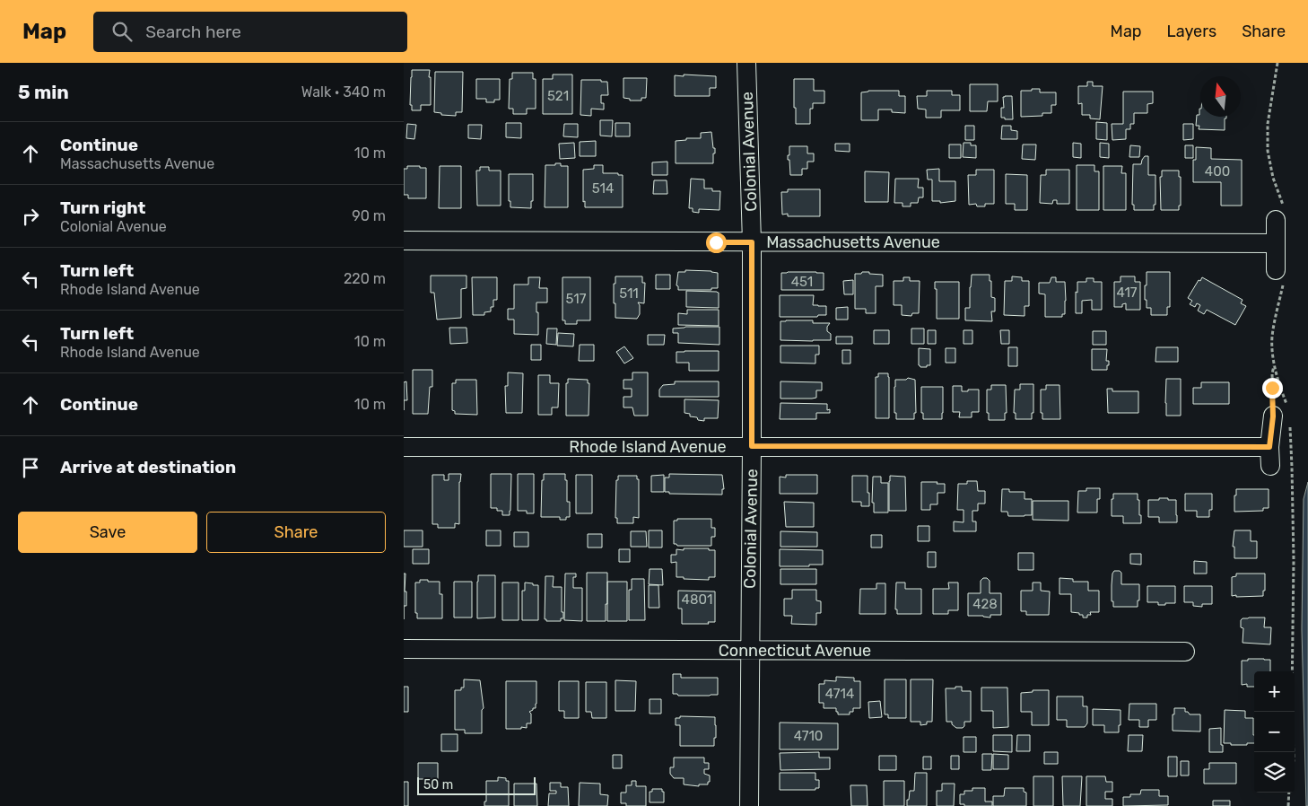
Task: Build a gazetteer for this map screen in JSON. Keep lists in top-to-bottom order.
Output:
{
  "streets": {
    "street": [
      "Colonial Avenue",
      "Massachusetts Avenue",
      "Rhode Island Avenue",
      "Connecticut Avenue"
    ]
  },
  "crossings": [
    ["Colonial Avenue", "Massachusetts Avenue"],
    ["Colonial Avenue", "Rhode Island Avenue"],
    ["Colonial Avenue", "Connecticut Avenue"]
  ],
  "house_numbers": [
    "521",
    "400",
    "514",
    "451",
    "417",
    "511",
    "517",
    "4801",
    "428",
    "4714",
    "4710"
  ],
  "scale_bar": "50 m",
  "north": "top",
  "page": {
    "header": "Map",
    "search": "Search here",
    "nav": ["Map", "Layers", "Share"],
    "heading": ["5 min", "Walk · 340 m"],
    "list": [
      ["Continue", "Massachusetts Avenue", "10 m"],
      ["Turn right", "Colonial Avenue", "90 m"],
      ["Turn left", "Rhode Island Avenue", "220 m"],
      ["Turn left", "Rhode Island Avenue", "10 m"],
      ["Continue", "10 m"],
      "Arrive at destination"
    ],
    "buttons": ["Save", "Share"],
    "map_buttons": ["+", "−"],
    "scale": "50 m"
  }
}
